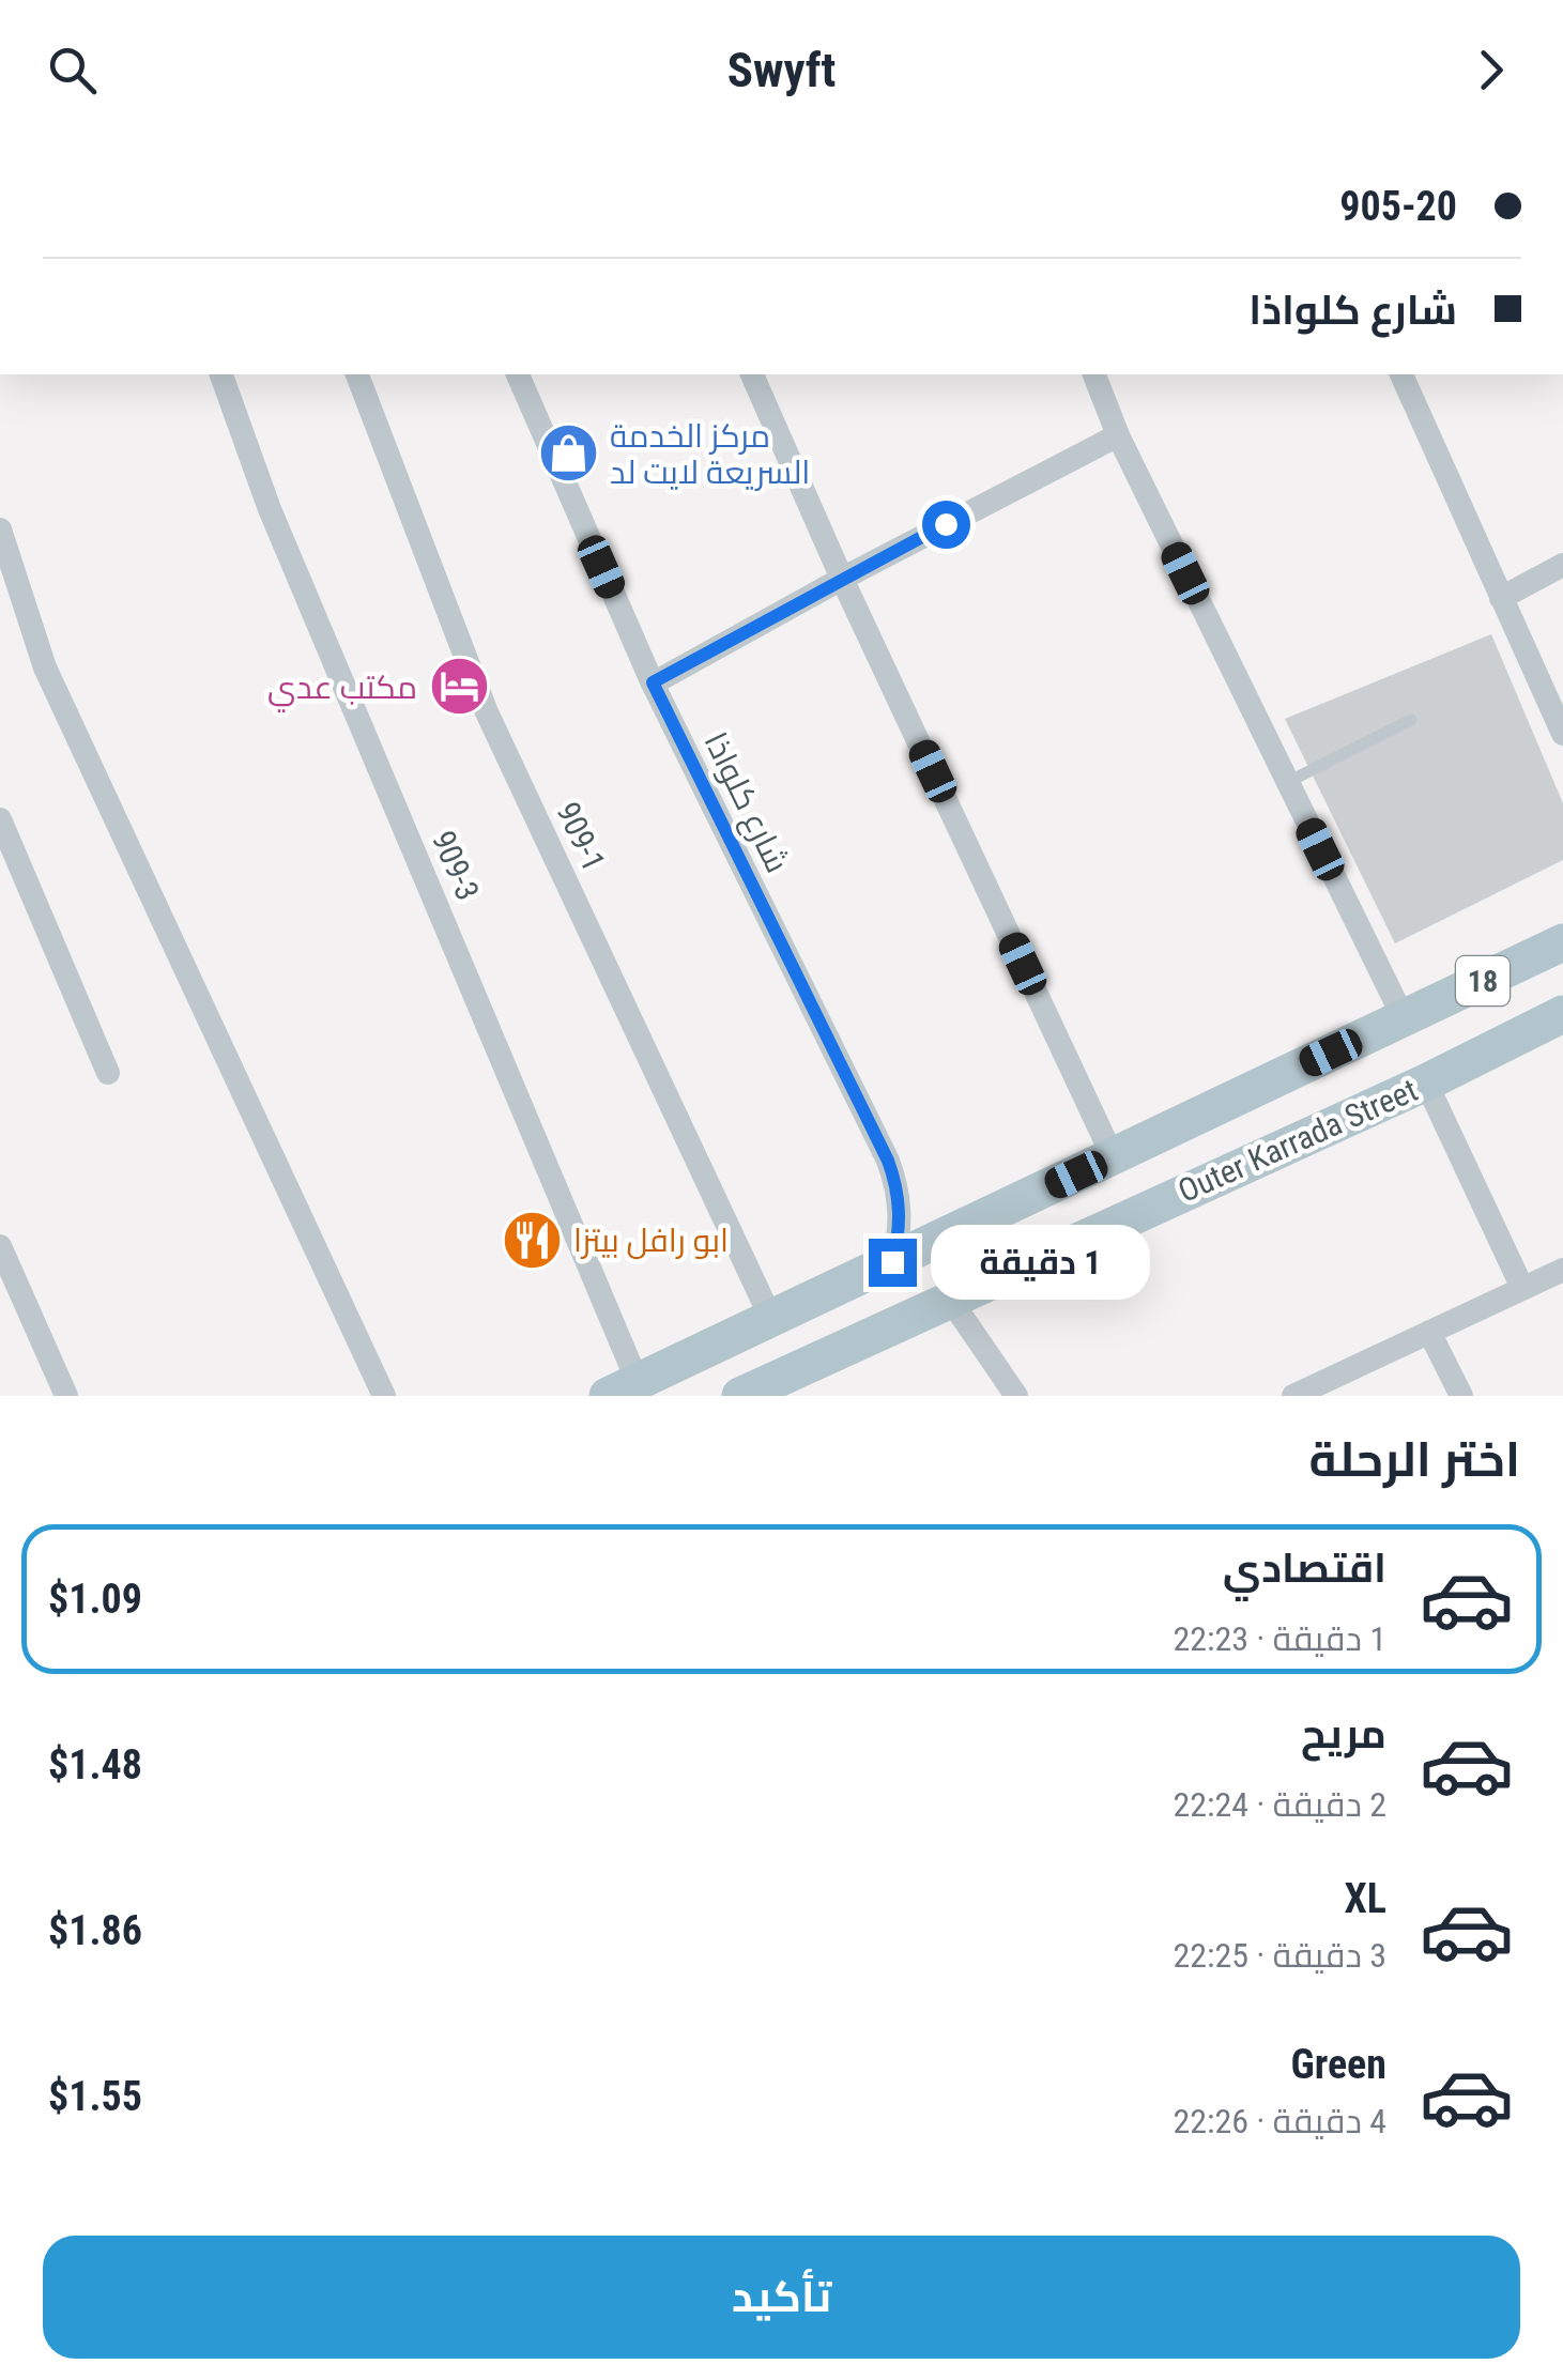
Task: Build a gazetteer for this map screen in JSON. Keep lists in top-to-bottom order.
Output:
{
  "streets": {
    "main road": ["18", "Outer Karrada Street"],
    "street": ["شارع كلواذا", "909-1", "909-3"]
  },
  "crossings": [
    ["شارع كلواذا", "Outer Karrada Street"],
    ["909-1", "Outer Karrada Street"],
    ["909-3", "Outer Karrada Street"]
  ],
  "places": {
    "shop": ["مركز الخدمة السريعة لايت لد"],
    "hotel": ["مكتب عدي"],
    "restaurant": ["ابو رافل بيتزا"]
  },
  "page": {
    "header": "Swyft",
    "banner": ["905-20", "شارع كلواذا"],
    "bubble": "1 دقيقة",
    "heading": "اختر الرحلة",
    "list": [
      {
        "name": "اقتصادي",
        "note": "1 دقيقة · 22:23",
        "value": "$1.09"
      },
      {
        "name": "مريح",
        "note": "2 دقيقة · 22:24",
        "value": "$1.48"
      },
      {
        "name": "XL",
        "note": "3 دقيقة · 22:25",
        "value": "$1.86"
      },
      {
        "name": "Green",
        "note": "4 دقيقة · 22:26",
        "value": "$1.55"
      }
    ],
    "buttons": "تأكيد"
  }
}
